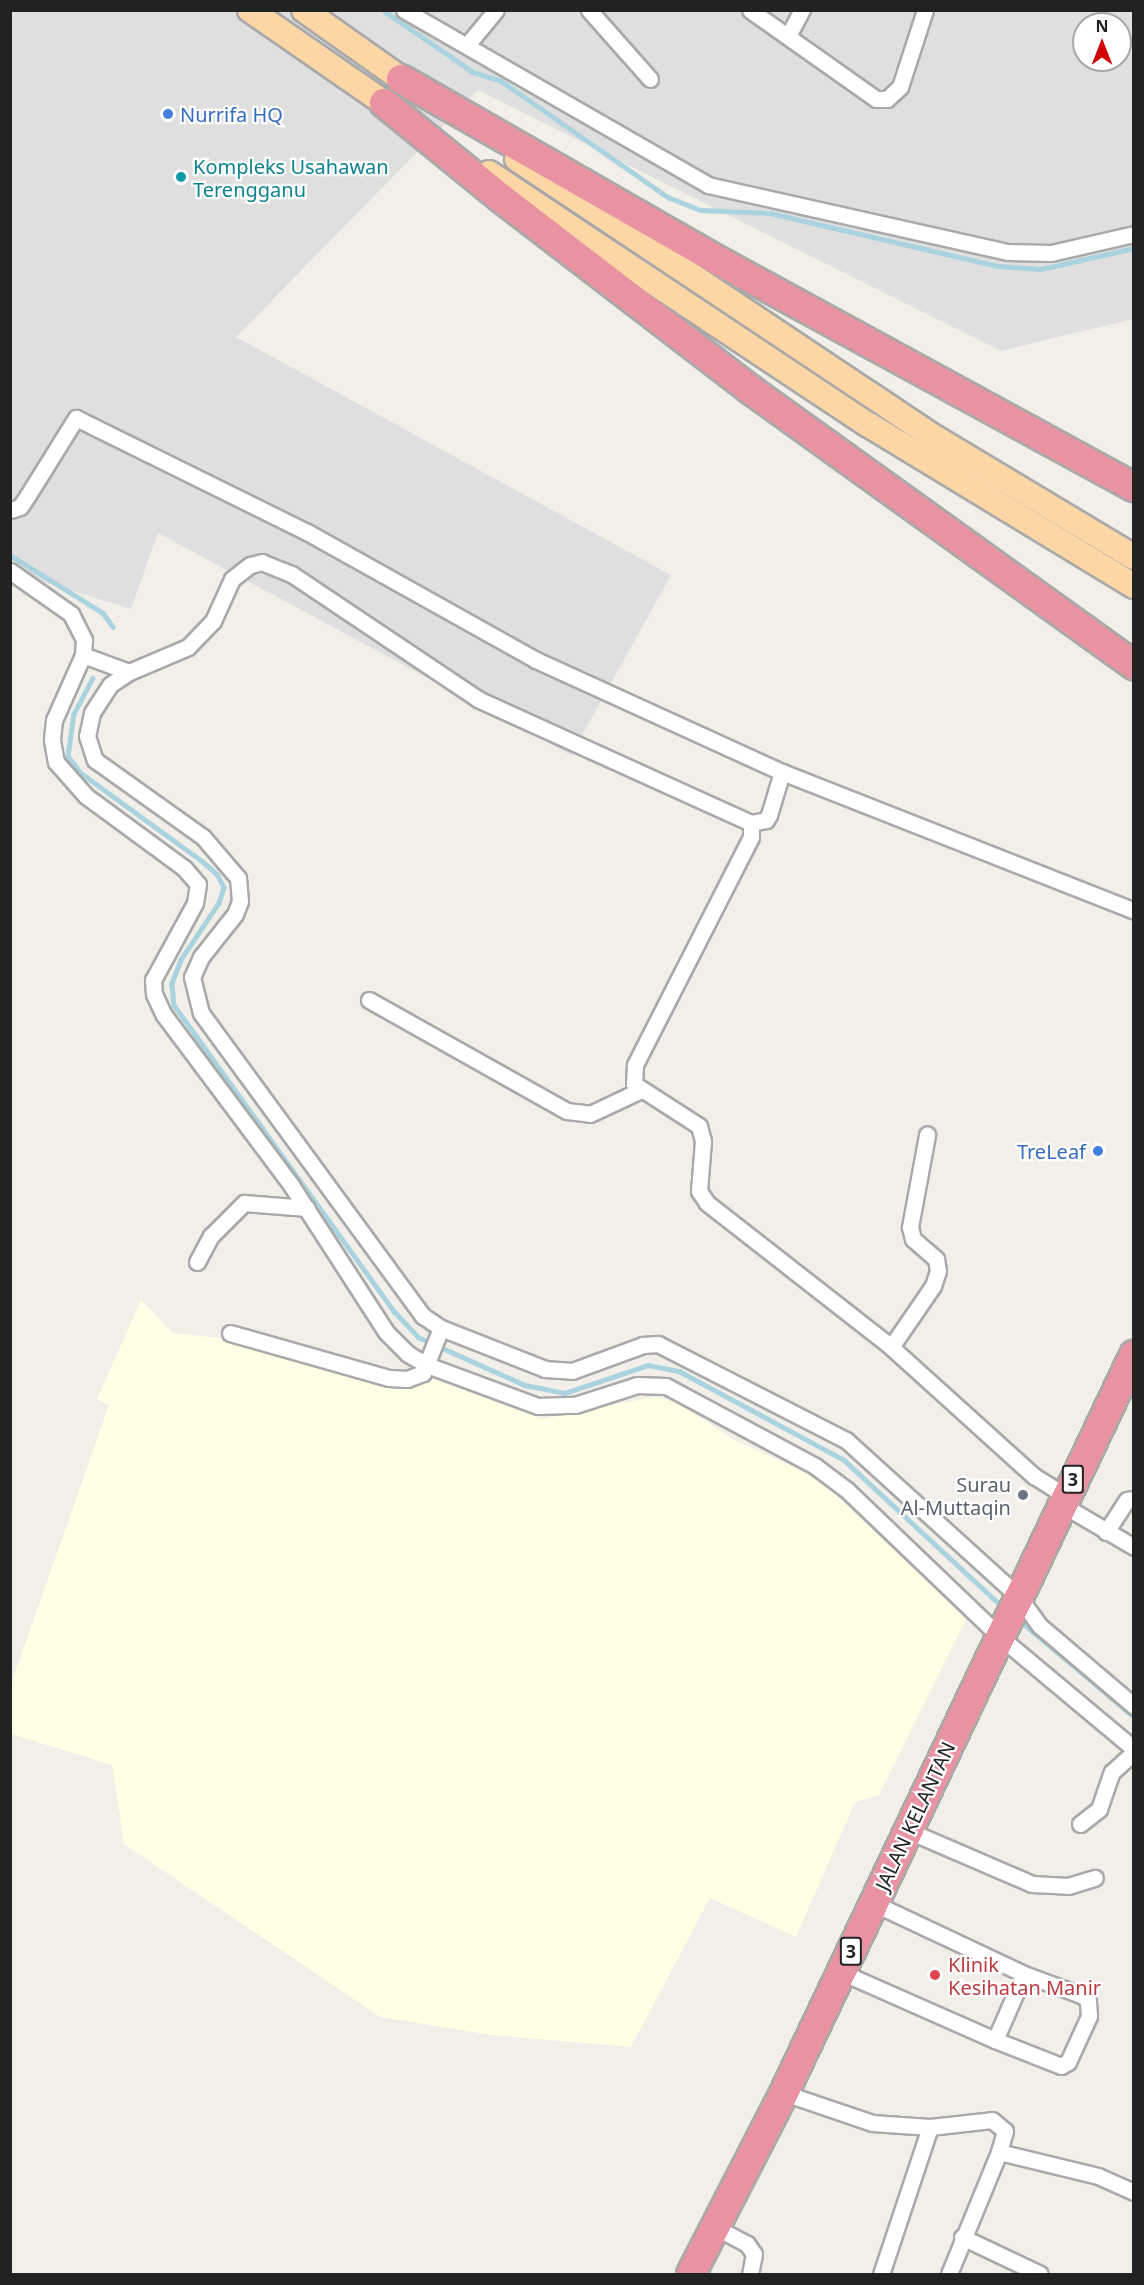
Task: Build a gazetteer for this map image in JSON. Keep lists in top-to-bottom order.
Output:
{
  "streets": {
    "highway": ["3", "JALAN KELANTAN"]
  },
  "places": [
    "Nurrifa HQ",
    "Kompleks Usahawan Terengganu",
    "TreLeaf",
    "Surau Al-Muttaqin",
    "Klinik Kesihatan Manir"
  ],
  "north": "top"
}
